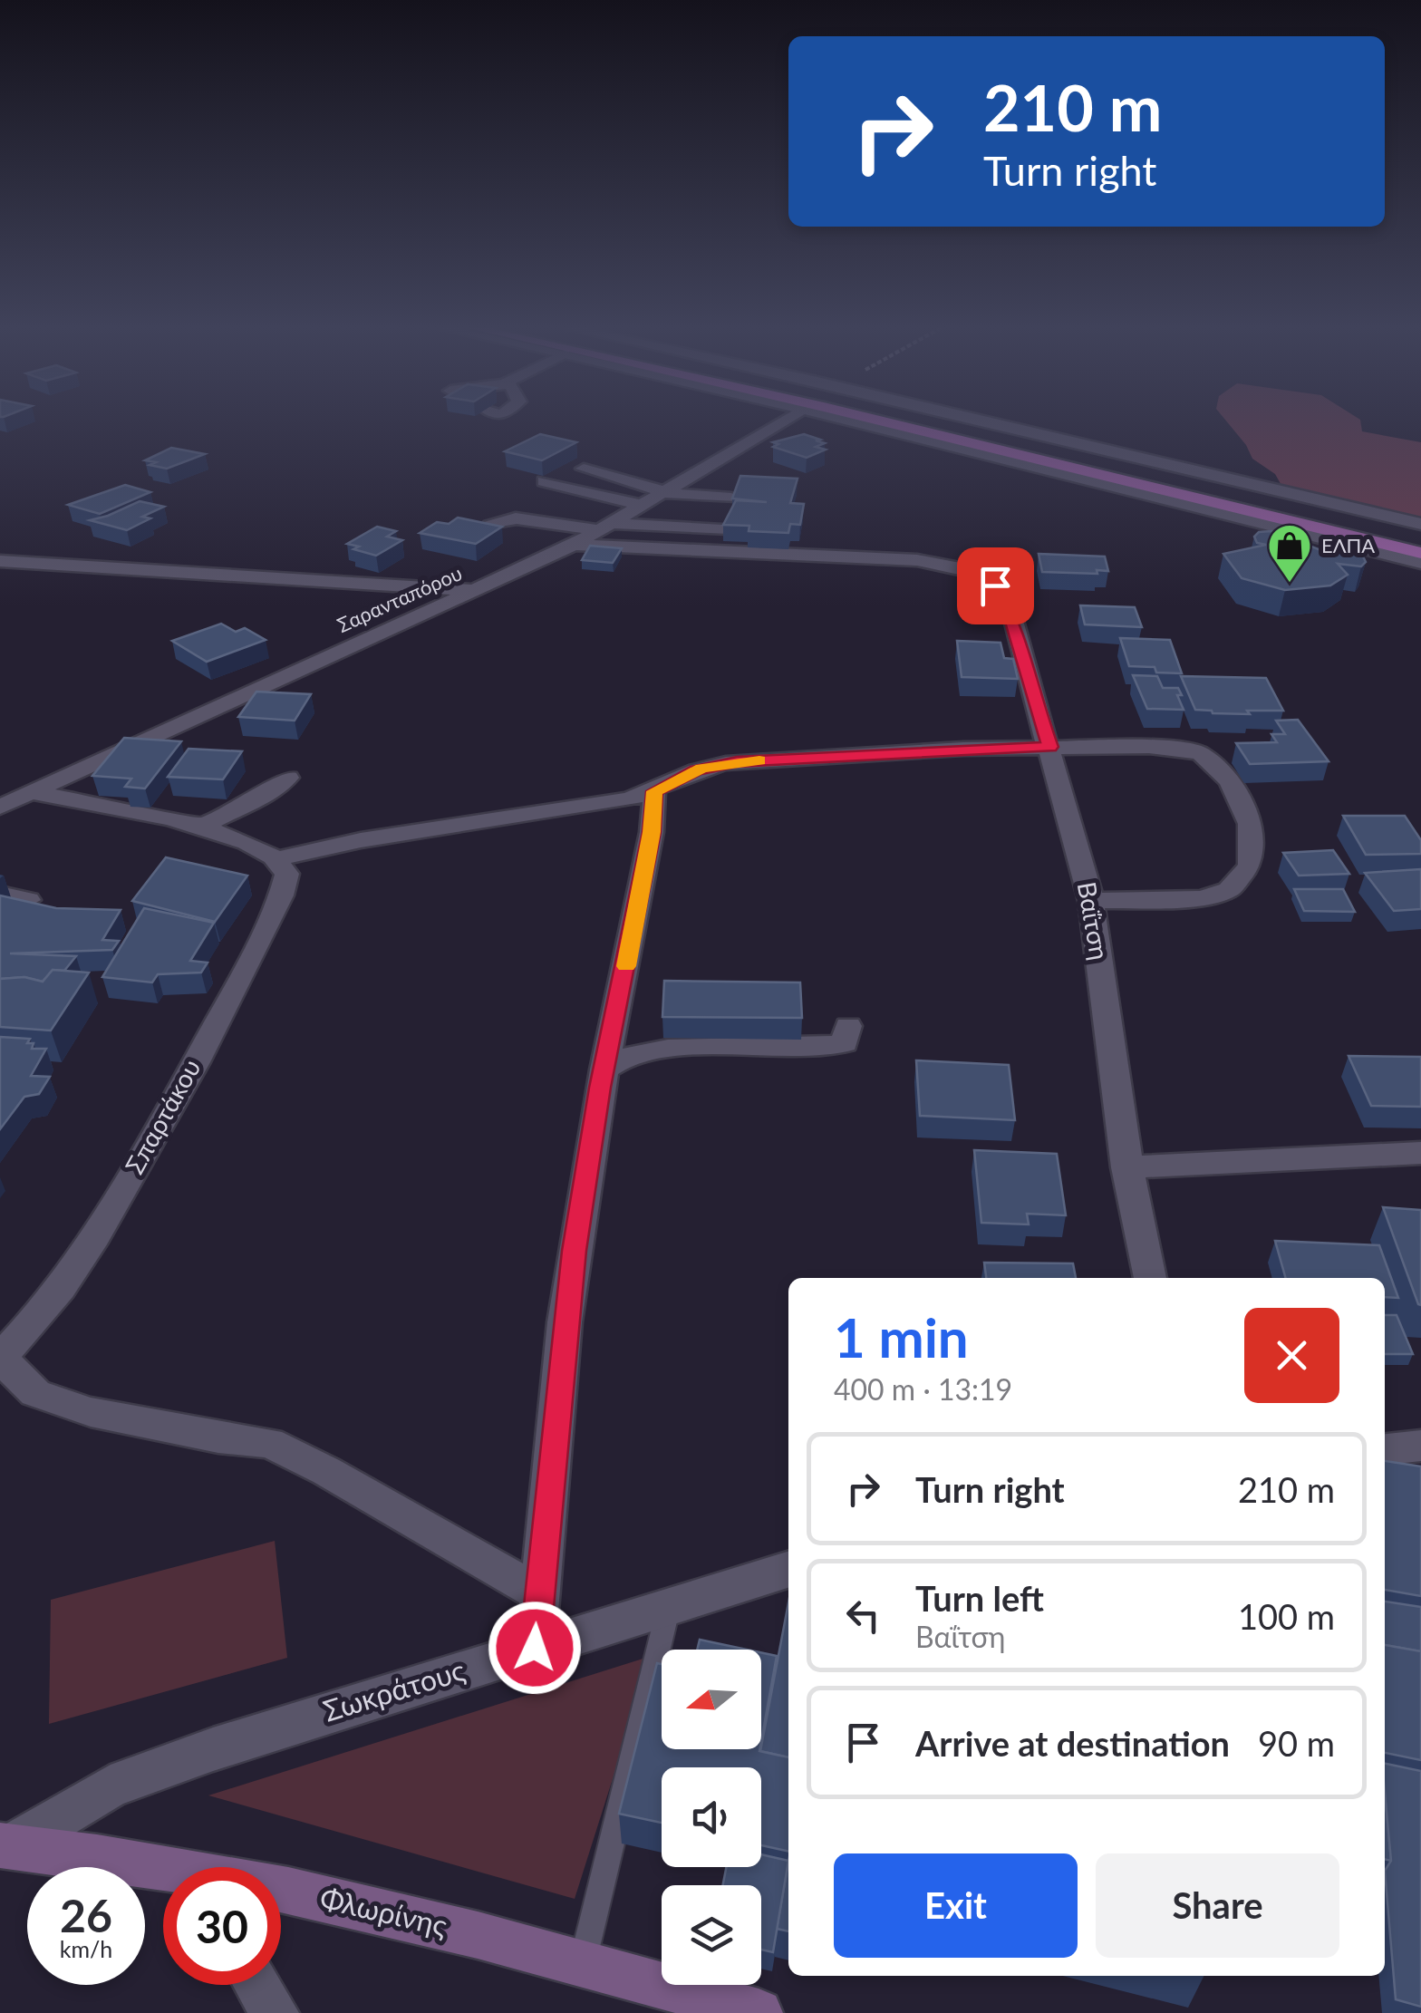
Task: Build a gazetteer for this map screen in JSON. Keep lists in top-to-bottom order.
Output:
{
  "streets": {
    "main road": ["Φλωρίνης"],
    "street": [
      "Σαρανταπόρου",
      "Βαΐτση",
      "Σπαρτάκου",
      "Σωκράτους"
    ]
  },
  "crossings": [
    ["Σαρανταπόρου", "Βαΐτση"],
    ["Σωκράτους", "Φλωρίνης"]
  ],
  "places": {
    "shop": ["ΕΛΠΑ"]
  },
  "north": "left",
  "page": {
    "turn": ["210 m", "Turn right"],
    "heading": ["1 min", "400 m · 13:19"],
    "list": [
      {
        "name": "Turn right",
        "value": "210 m"
      },
      {
        "name": "Turn left",
        "note": "Βαΐτση",
        "value": "100 m"
      },
      {
        "name": "Arrive at destination",
        "value": "90 m"
      }
    ],
    "buttons": ["Exit", "Share"],
    "speed": "26 km/h",
    "limit": "30"
  }
}
